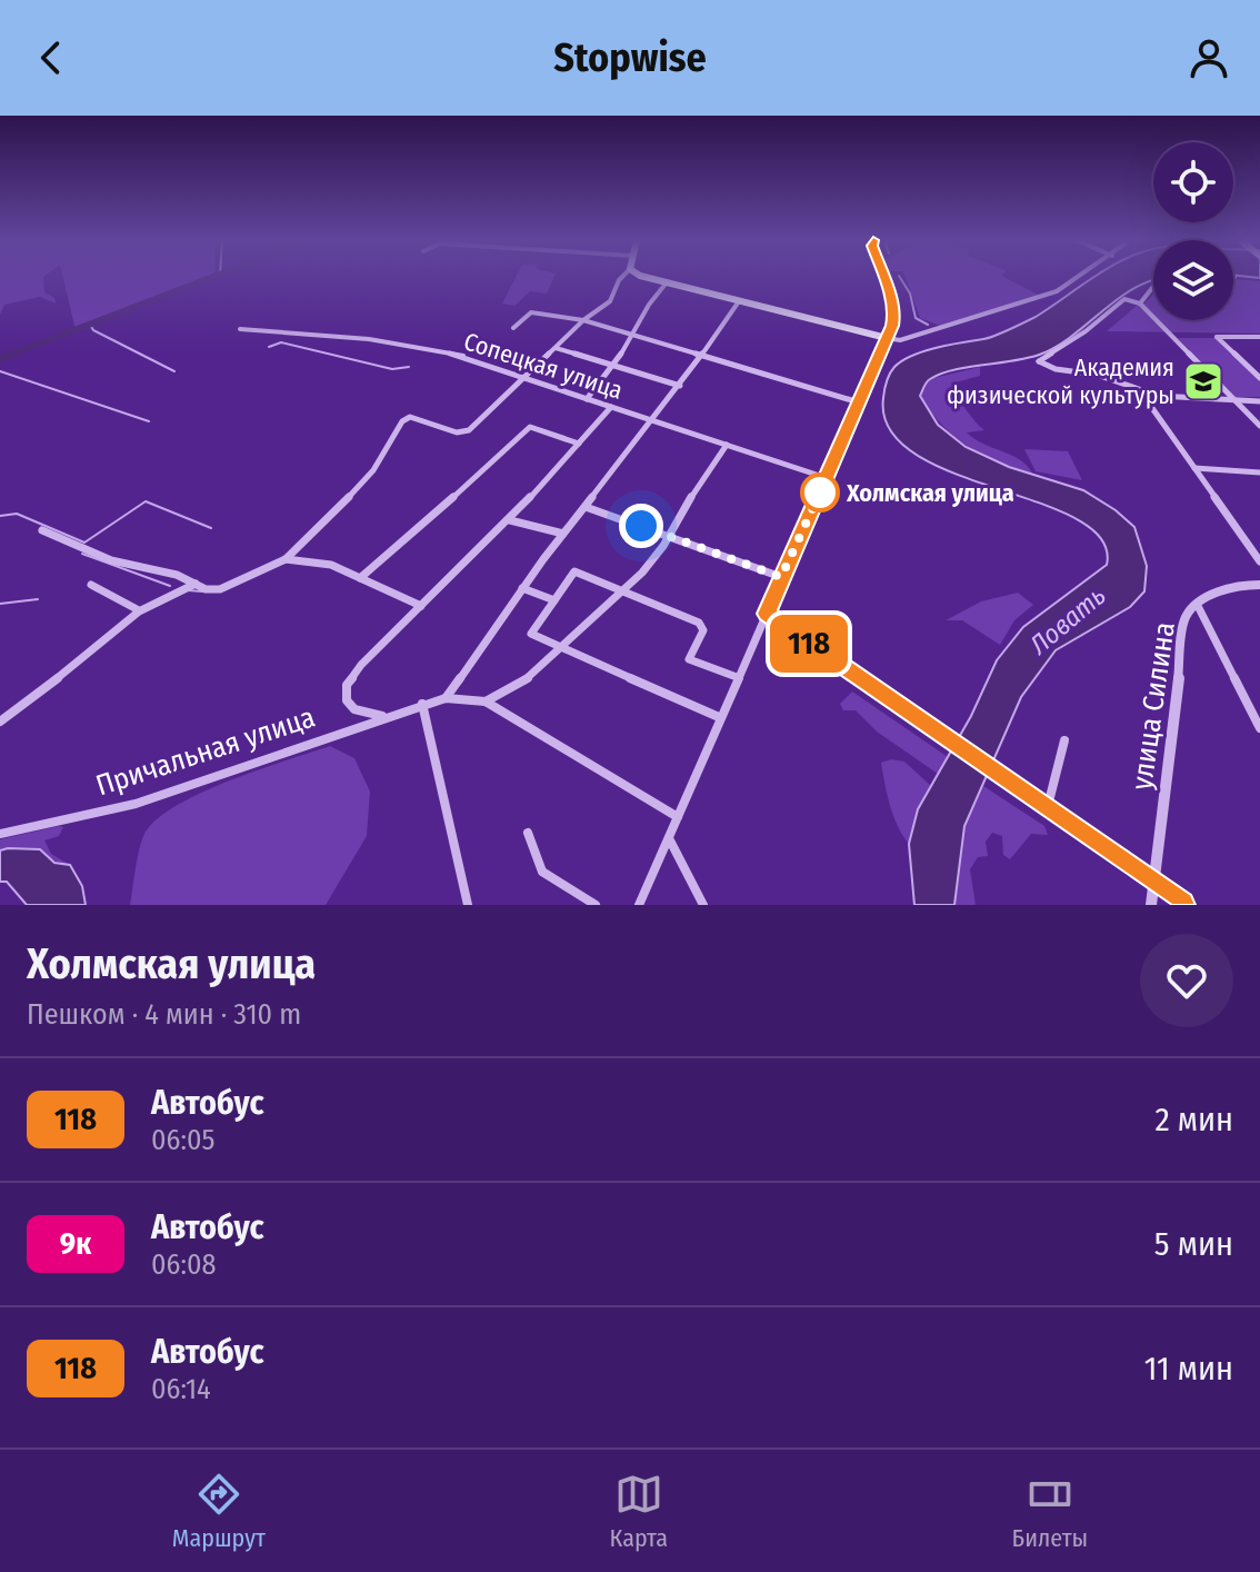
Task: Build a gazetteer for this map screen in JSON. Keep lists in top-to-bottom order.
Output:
{
  "streets": {
    "street": ["Сопецкая улица", "улица Силина", "Причальная улица"]
  },
  "water": ["Ловать"],
  "places": {
    "school or university": ["Aкадемия физической культуры"],
    "other": ["Холмская улица"]
  },
  "lines": ["bus line 118"],
  "page": {
    "header": "Stopwise",
    "on_map": "118",
    "heading": ["Холмская улица", "Пешком · 4 мин · 310 m"],
    "list": [
      {
        "mark": "118",
        "name": "Автобус",
        "note": "06:05",
        "value": "2 мин"
      },
      {
        "mark": "9к",
        "name": "Автобус",
        "note": "06:08",
        "value": "5 мин"
      },
      {
        "mark": "118",
        "name": "Автобус",
        "note": "06:14",
        "value": "11 мин"
      }
    ],
    "tabs": ["Маршрут", "Карта", "Билеты"]
  }
}
